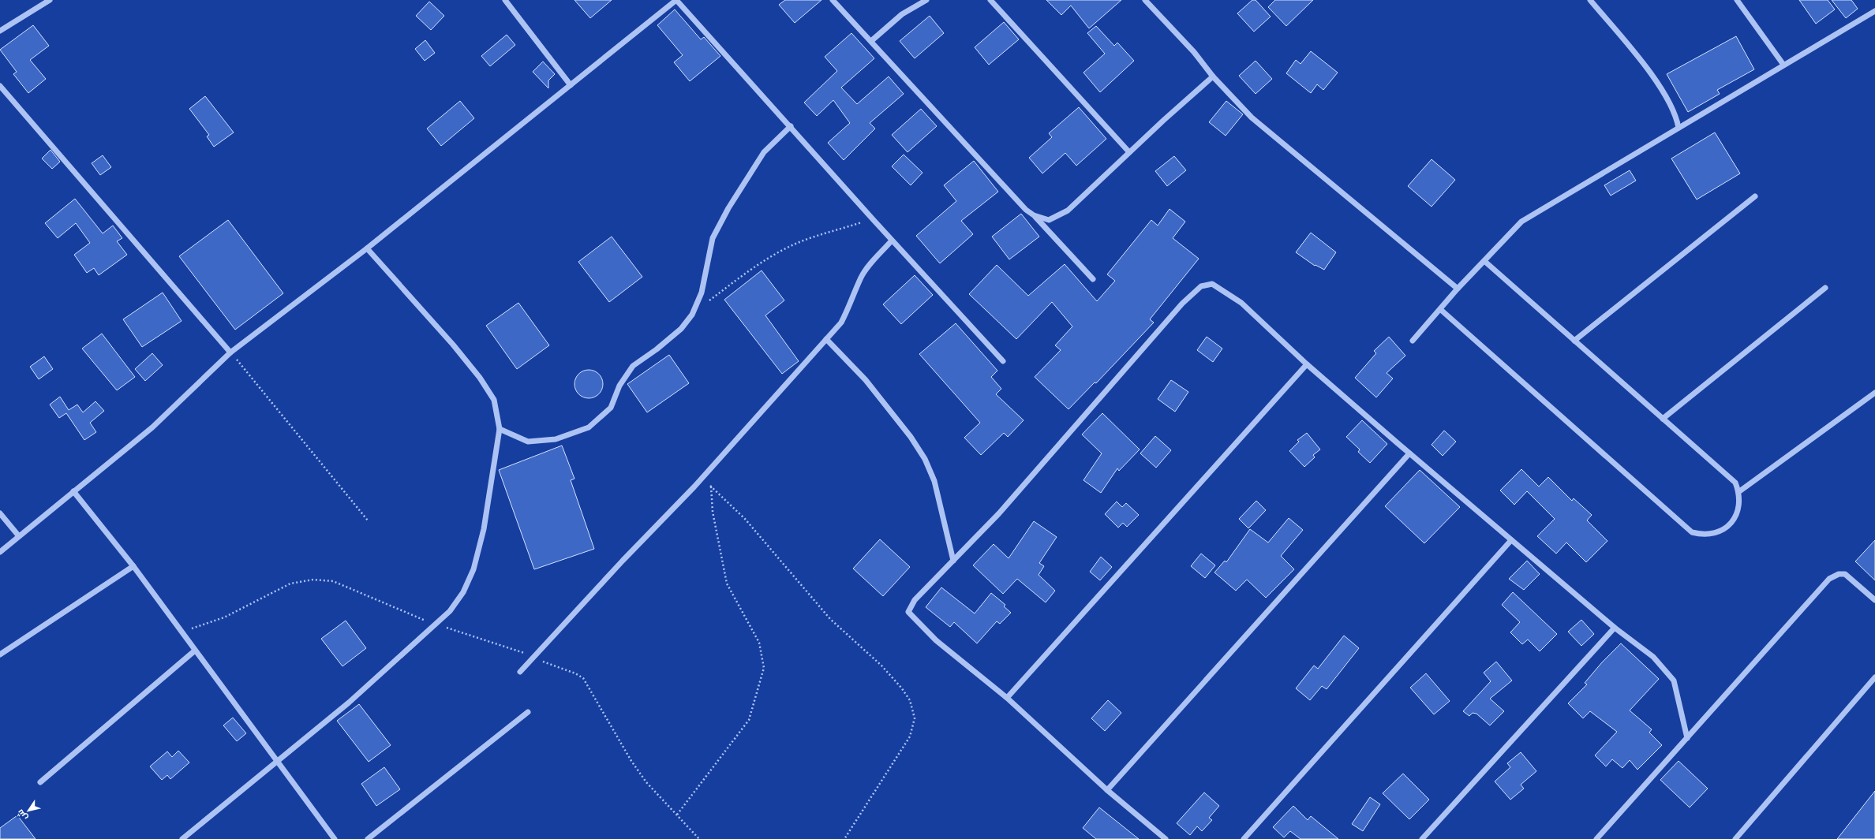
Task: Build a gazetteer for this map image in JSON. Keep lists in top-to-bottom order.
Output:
{
  "north": "bottom left"
}
